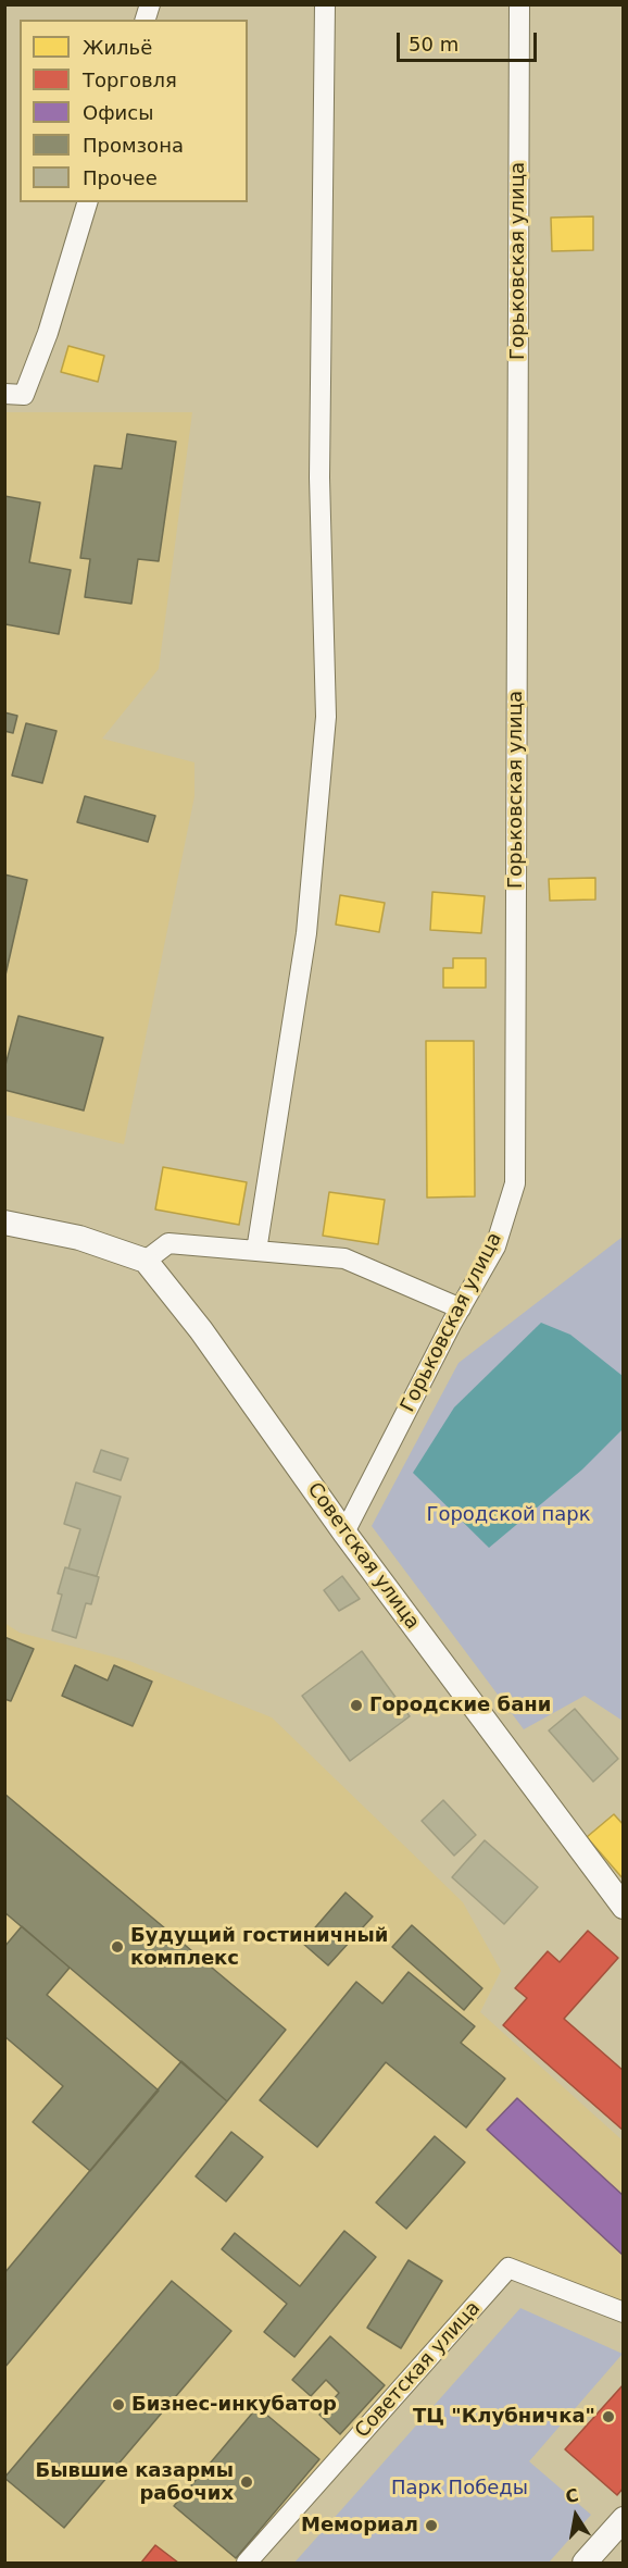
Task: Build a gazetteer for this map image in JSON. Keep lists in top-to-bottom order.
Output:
{
  "streets": {
    "main road": ["Советская улица"],
    "street": ["Горьковская улица"]
  },
  "crossings": [
    ["Горьковская улица", "Советская улица"]
  ],
  "parks": ["Городской парк", "Парк Победы"],
  "places": [
    "Городские бани",
    "Будущий гостиничный комплекс",
    "Бизнес-инкубатор",
    "ТЦ \"Клубничка\"",
    "Бывшие казармы рабочих",
    "Мемориал"
  ],
  "legend": [
    "Жильё",
    "Торговля",
    "Офисы",
    "Промзона",
    "Прочее"
  ],
  "scale_bar": "50 m",
  "north": "top"
}
